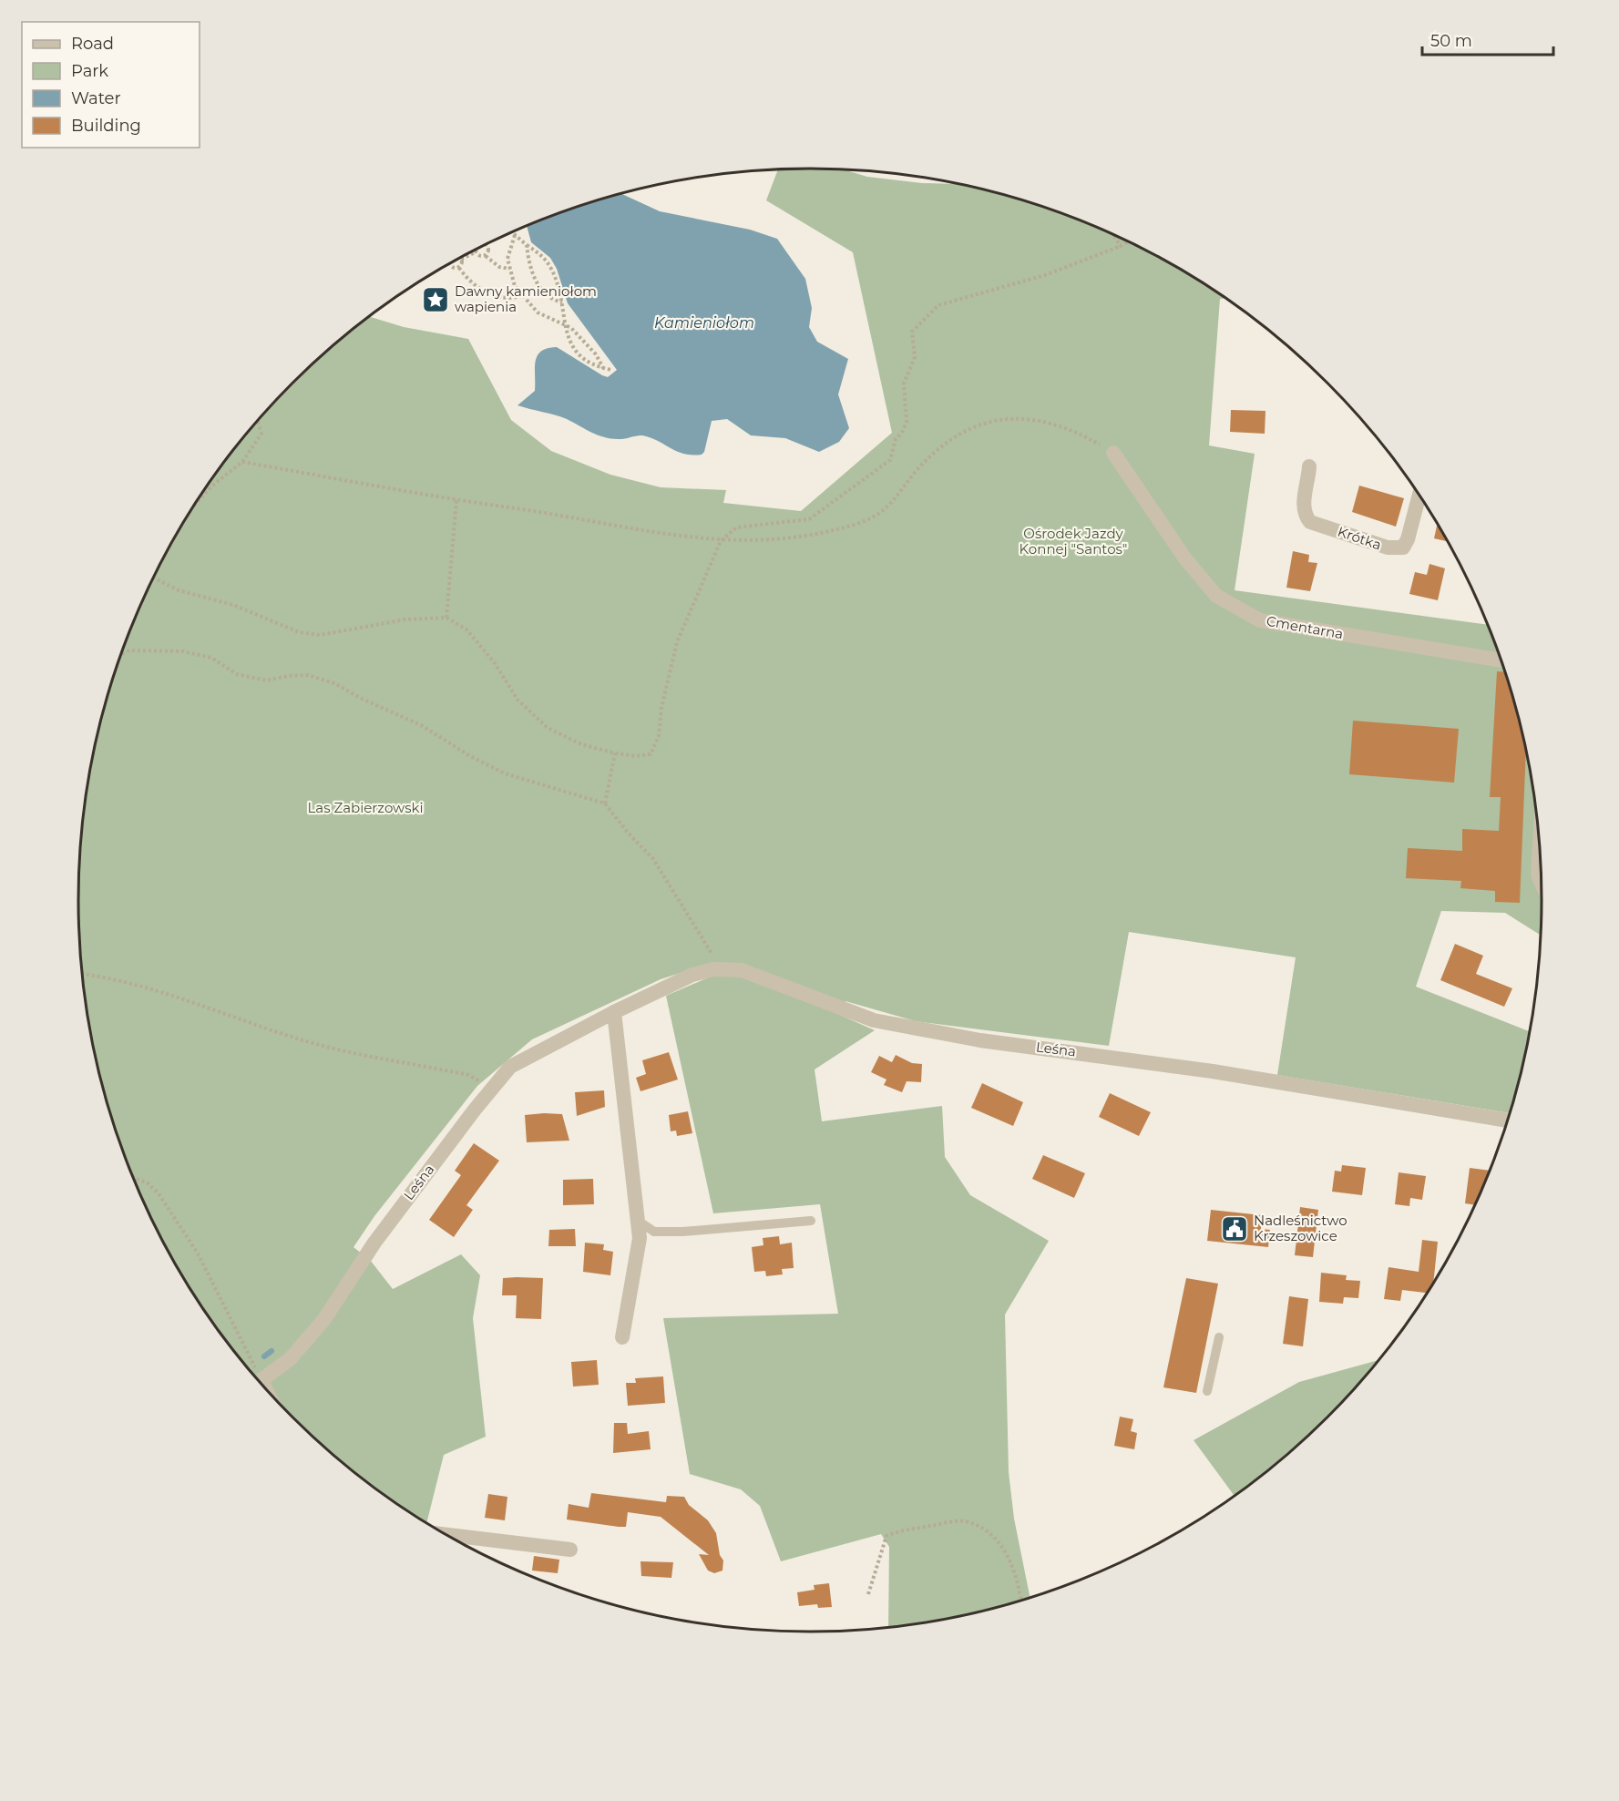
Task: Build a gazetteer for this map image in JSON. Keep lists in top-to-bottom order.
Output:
{
  "streets": {
    "street": ["Krótka", "Cmentarna", "Leśna"]
  },
  "water": ["Kamieniołom"],
  "parks": ["Ośrodek Jazdy Konnej \"Santos\"", "Las Zabierzowski"],
  "places": {
    "place": ["Dawny kamieniołom wapienia"],
    "public building": ["Nadleśnictwo Krzeszowice"]
  },
  "legend": [
    "Road",
    "Park",
    "Water",
    "Building"
  ],
  "scale_bar": "50 m"
}
